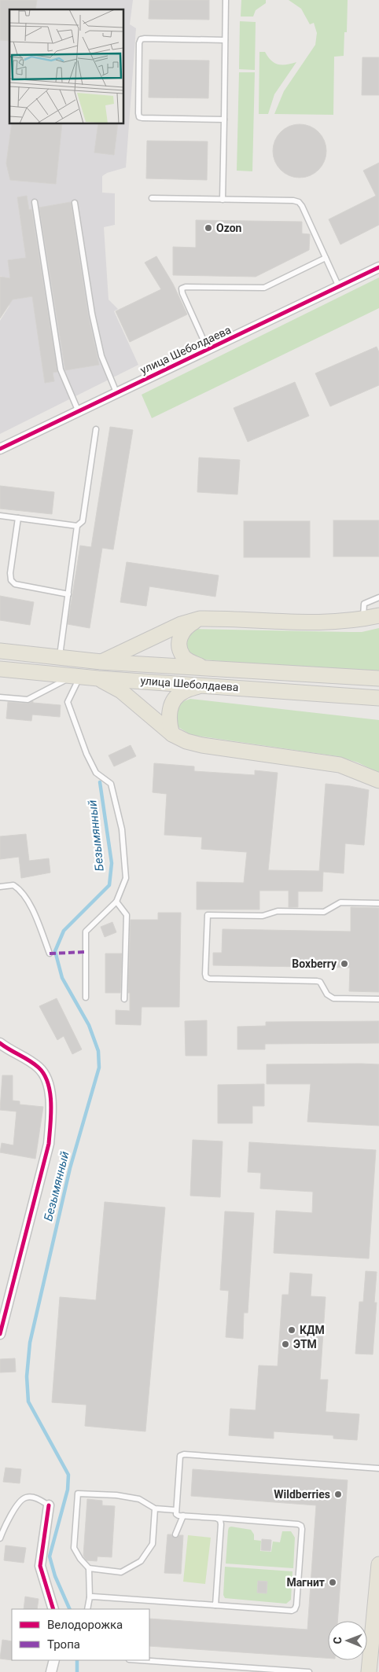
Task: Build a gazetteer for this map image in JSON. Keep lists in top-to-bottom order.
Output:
{
  "streets": {
    "main road": ["улица Шеболдаева"]
  },
  "water": ["Безымянный"],
  "places": [
    "Ozon",
    "Boxberry",
    "КДМ",
    "ЭТМ",
    "Wildberries",
    "Магнит"
  ],
  "legend": ["Велодорожка", "Тропа"],
  "north": "left"
}
